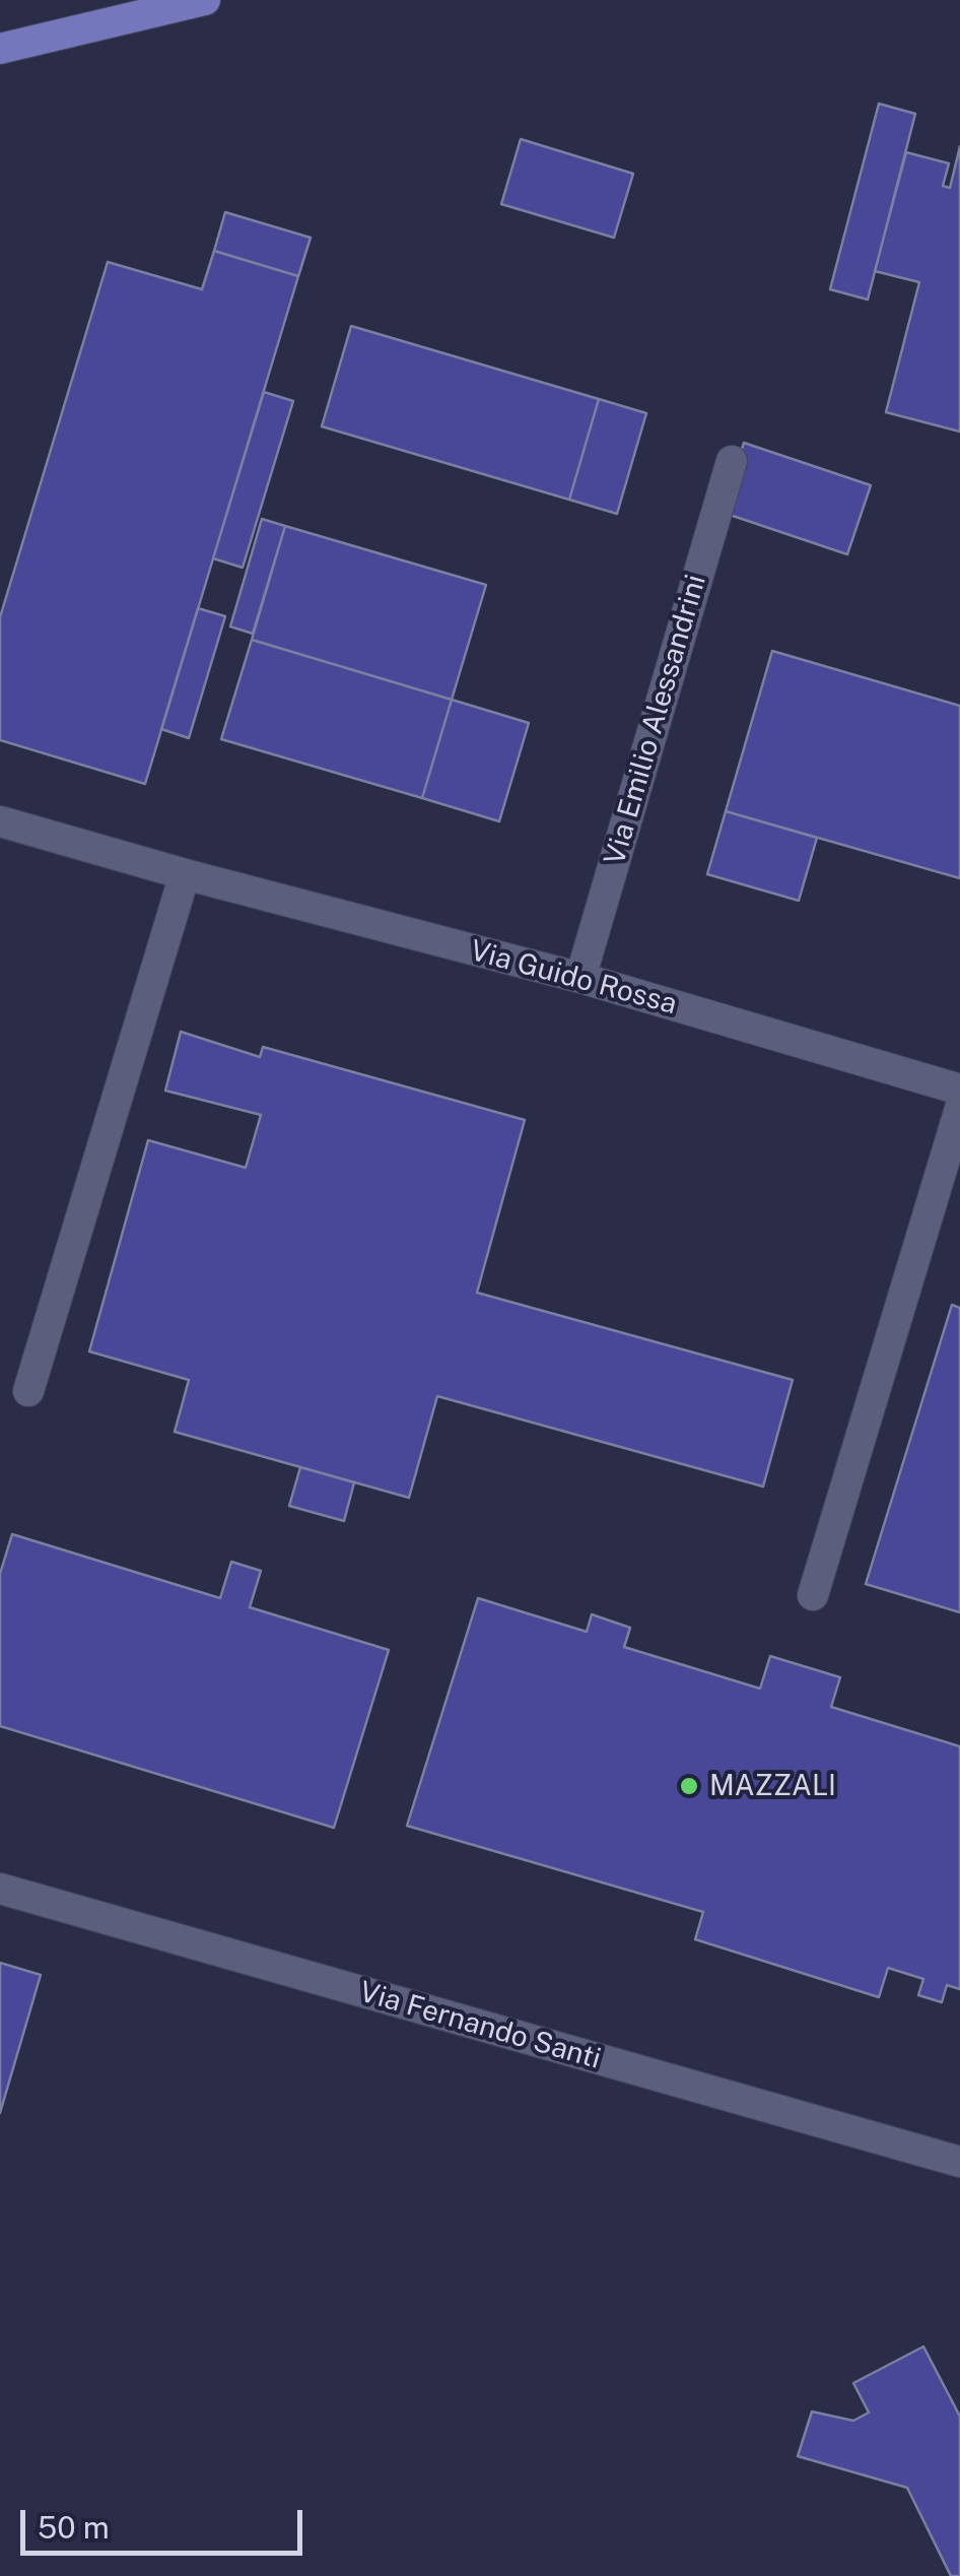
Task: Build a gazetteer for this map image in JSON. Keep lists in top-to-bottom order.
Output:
{
  "streets": {
    "street": ["Via Emilio Alessandrini", "Via Guido Rossa", "Via Fernando Santi"]
  },
  "crossings": [
    ["Via Emilio Alessandrini", "Via Guido Rossa"]
  ],
  "places": ["MAZZALI"],
  "scale_bar": "50 m"
}
